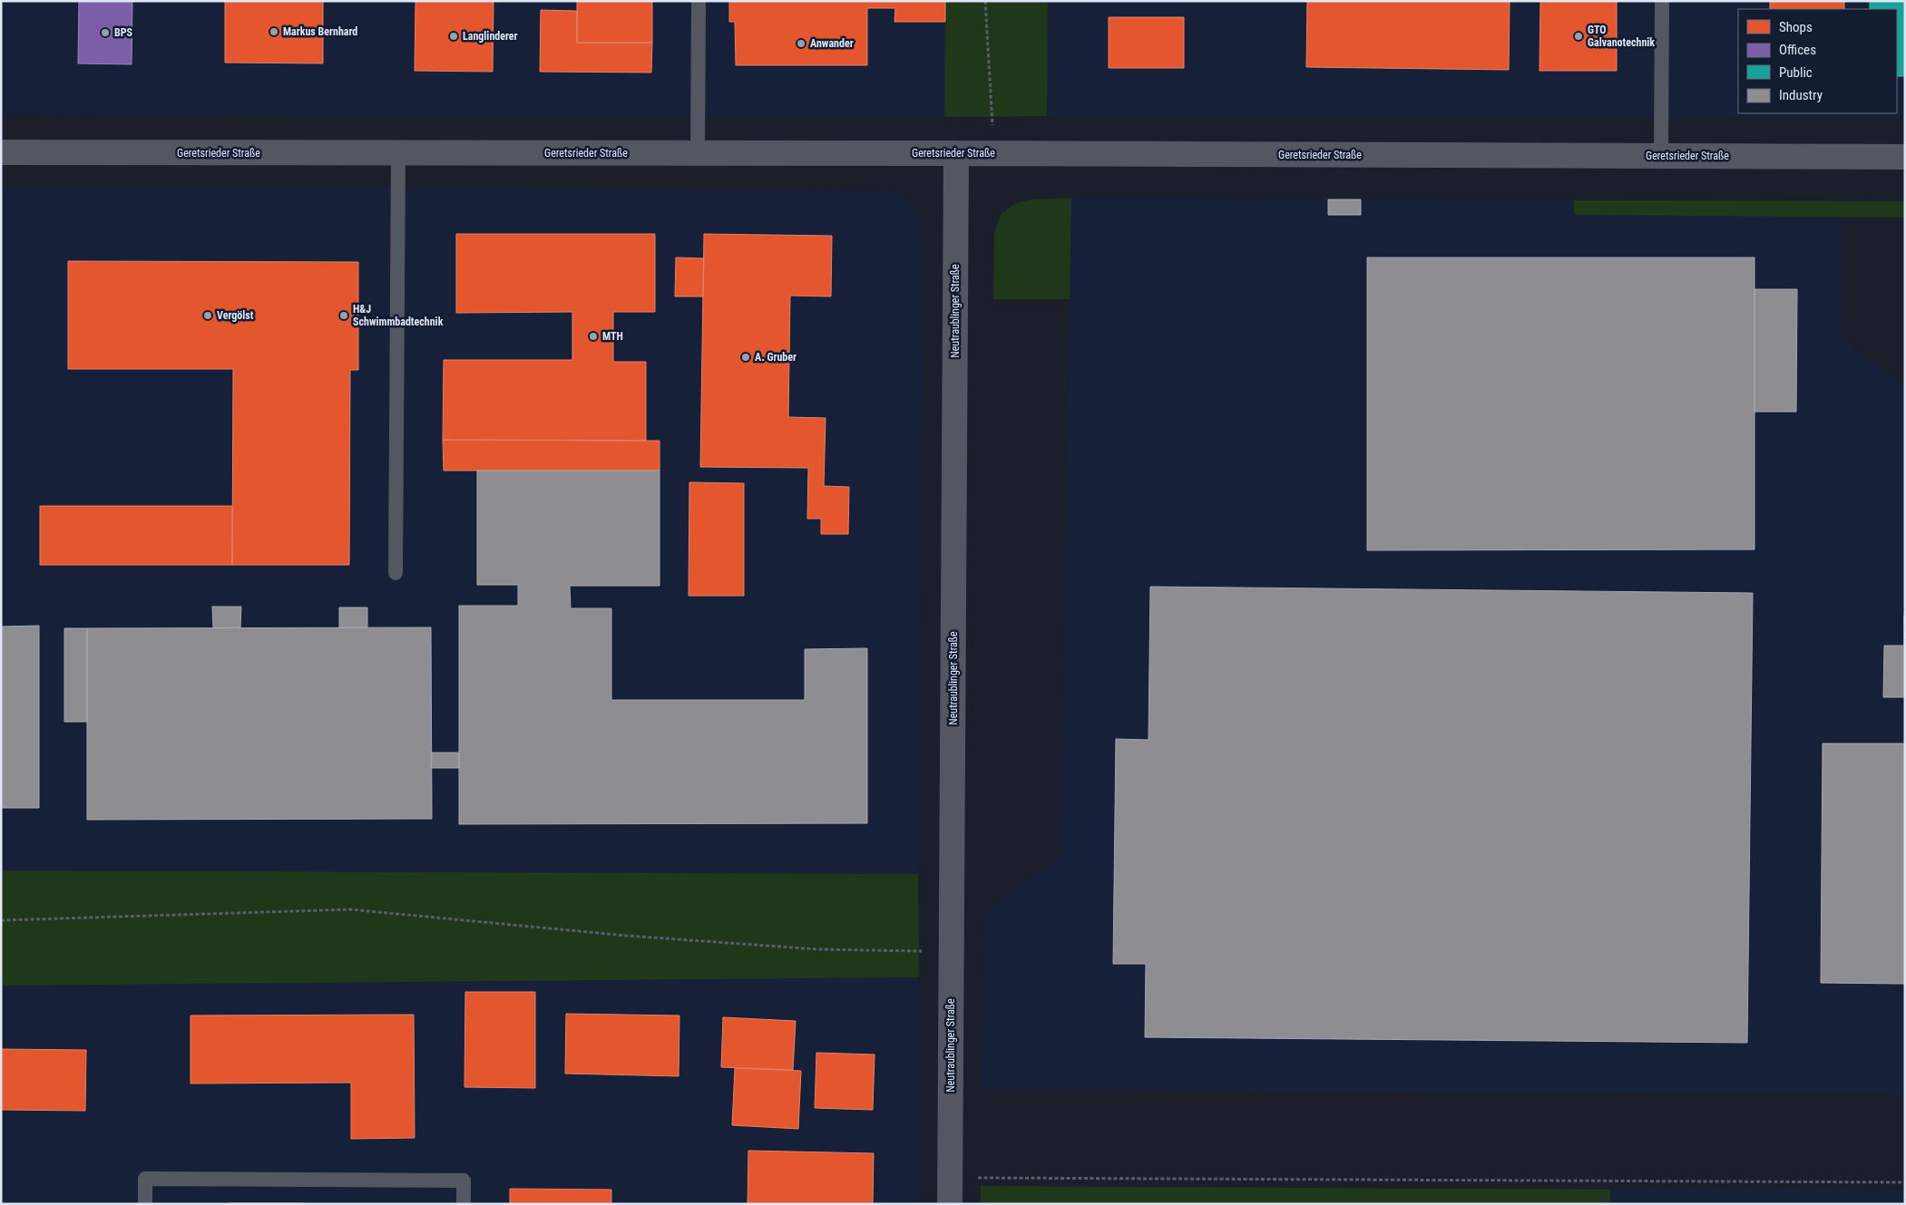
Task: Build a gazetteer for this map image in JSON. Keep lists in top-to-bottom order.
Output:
{
  "streets": {
    "street": ["Geretsrieder Straße", "Neutraublinger Straße"]
  },
  "crossings": [
    ["Geretsrieder Straße", "Neutraublinger Straße"]
  ],
  "places": [
    "Markus Bernhard",
    "BPS",
    "Langlinderer",
    "GTO Galvanotechnik",
    "Anwander",
    "Vergölst",
    "H&J Schwimmbadtechnik",
    "MTH",
    "A. Gruber"
  ],
  "legend": [
    "Shops",
    "Offices",
    "Public",
    "Industry"
  ]
}
